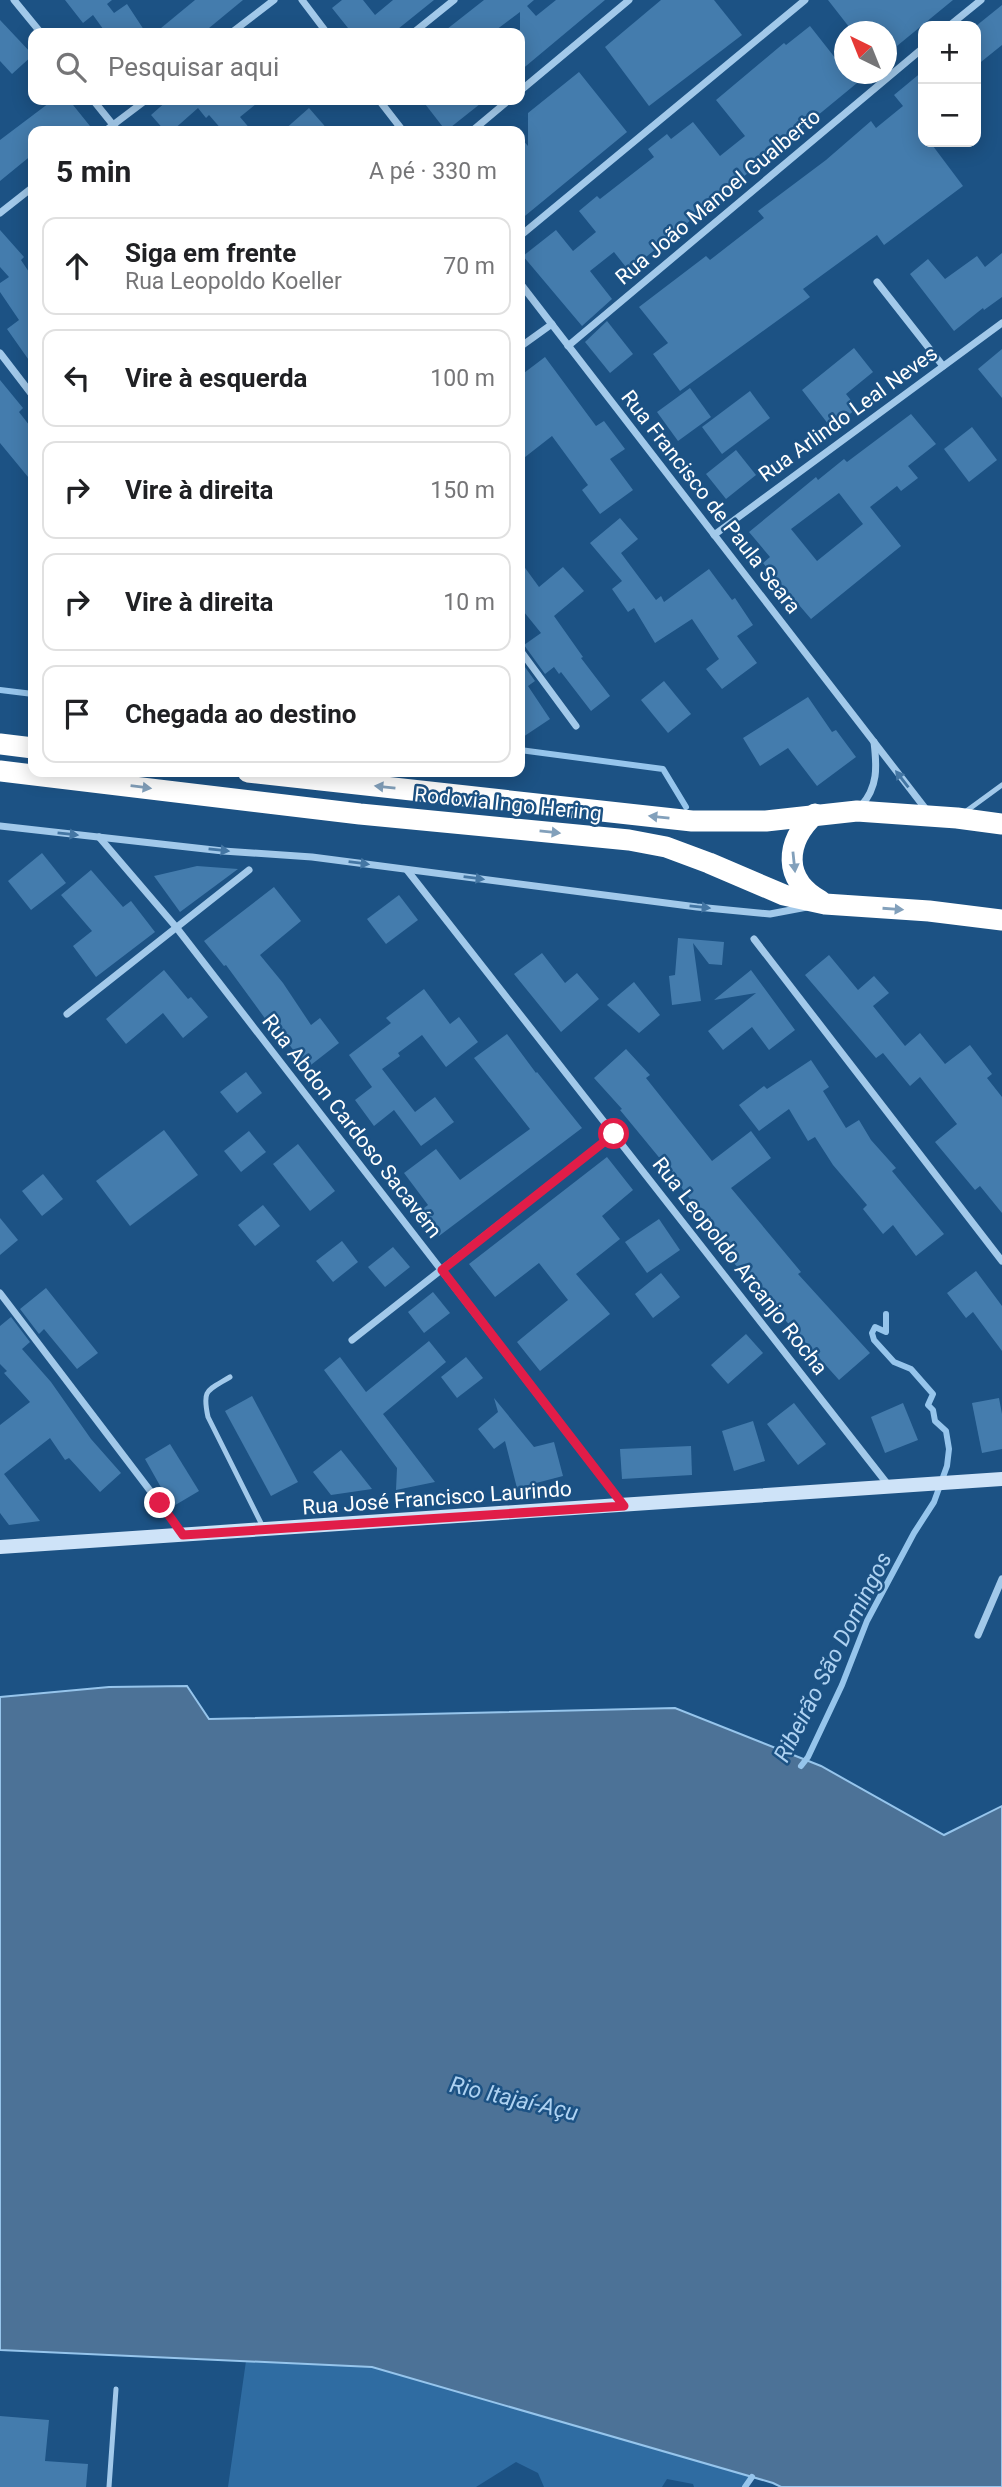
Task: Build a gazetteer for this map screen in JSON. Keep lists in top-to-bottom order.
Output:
{
  "streets": {
    "highway": ["Rodovia Ingo Hering"],
    "main road": ["Rua José Francisco Laurindo"],
    "street": [
      "Rua João Manoel Gualberto",
      "Rua Arlindo Leal Neves",
      "Rua Francisco de Paula Seara",
      "Rua Abdon Cardoso Sacavém",
      "Rua Leopoldo Arcanjo Rocha"
    ]
  },
  "crossings": [
    ["Rua João Manoel Gualberto", "Rua Francisco de Paula Seara"],
    ["Rua Arlindo Leal Neves", "Rua Francisco de Paula Seara"],
    ["Rua Francisco de Paula Seara", "Rodovia Ingo Hering"],
    ["Rua Abdon Cardoso Sacavém", "Rua José Francisco Laurindo"],
    ["Rua Leopoldo Arcanjo Rocha", "Rua José Francisco Laurindo"]
  ],
  "water": ["Ribeirão São Domingos", "Rio Itajaí-Açu"],
  "north": "top left",
  "page": {
    "map_buttons": ["+", "−"],
    "search": "Pesquisar aqui",
    "heading": ["5 min", "A pé · 330 m"],
    "list": [
      ["Siga em frente", "Rua Leopoldo Koeller", "70 m"],
      ["Vire à esquerda", "100 m"],
      ["Vire à direita", "150 m"],
      ["Vire à direita", "10 m"],
      "Chegada ao destino"
    ]
  }
}
